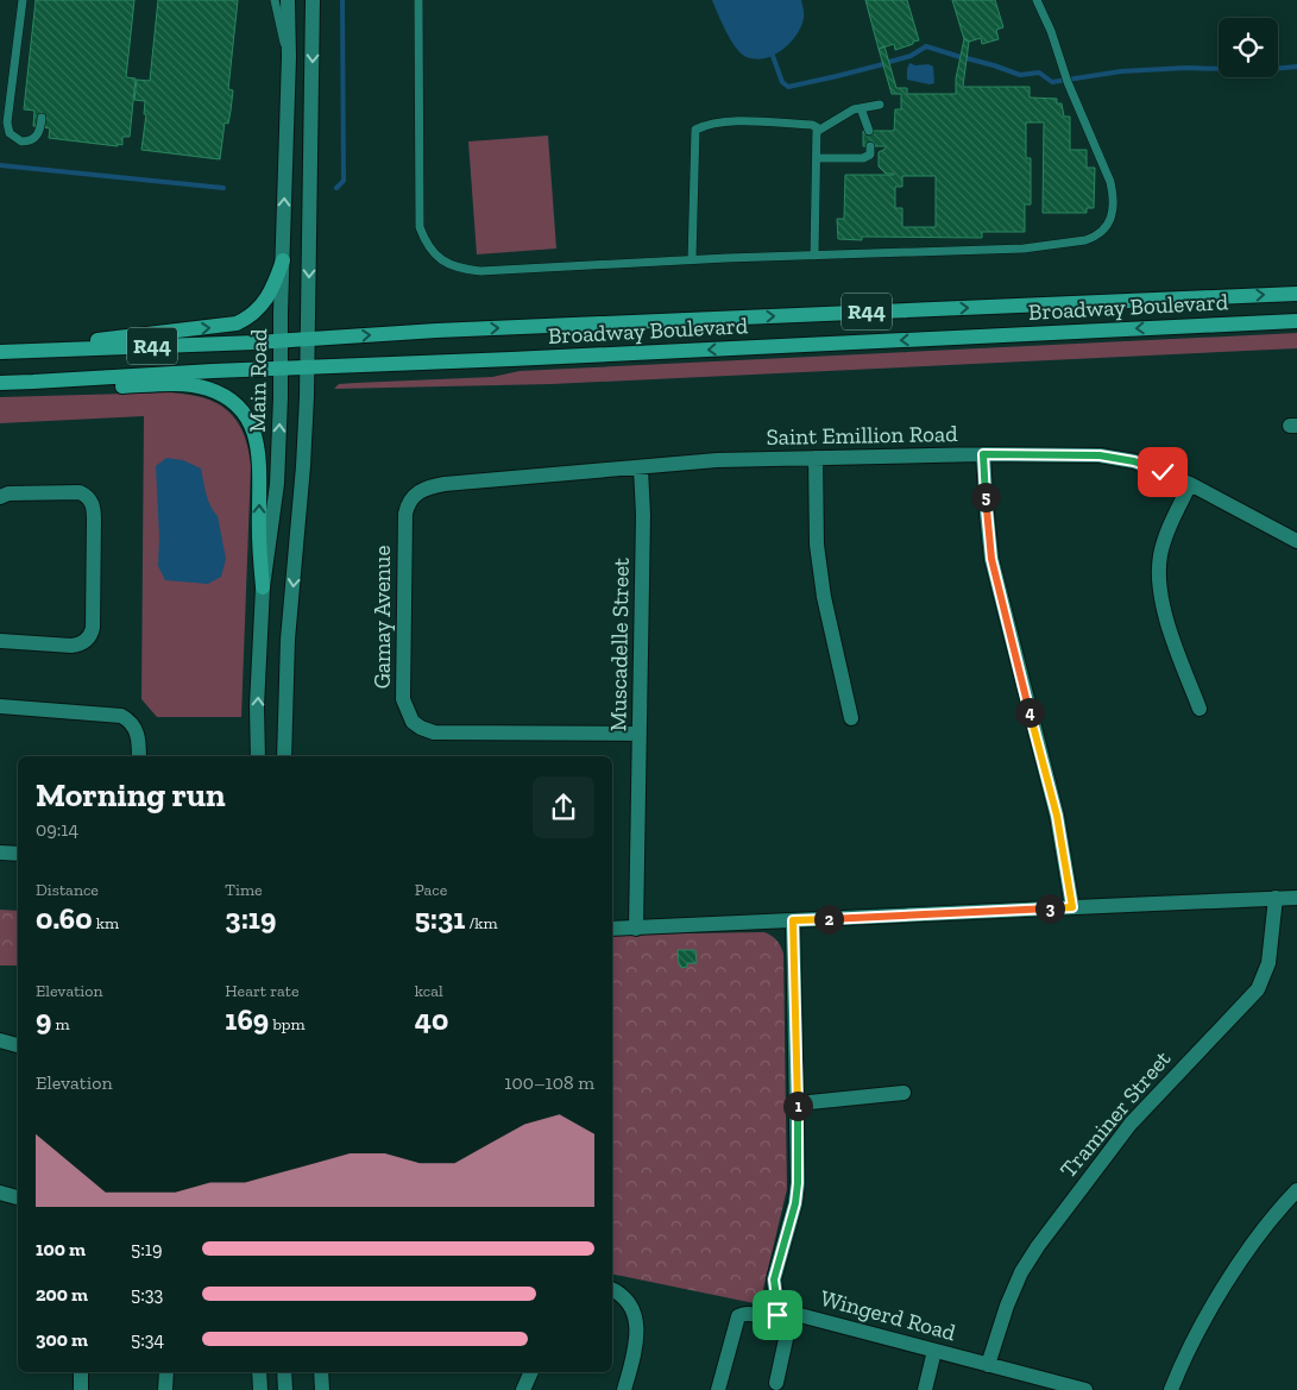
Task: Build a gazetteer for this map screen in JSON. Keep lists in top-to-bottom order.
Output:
{
  "streets": {
    "main road": ["Broadway Boulevard", "R44"],
    "street": [
      "Main Road",
      "Saint Emillion Road",
      "Gamay Avenue",
      "Muscadelle Street",
      "Traminer Street",
      "Wingerd Road"
    ]
  },
  "crossings": [
    ["Broadway Boulevard", "Main Road"],
    ["Saint Emillion Road", "Gamay Avenue"],
    ["Saint Emillion Road", "Muscadelle Street"],
    ["Gamay Avenue", "Muscadelle Street"],
    ["Traminer Street", "Wingerd Road"]
  ],
  "page": {
    "pins": [
      "5",
      "4",
      "3",
      "2",
      "1"
    ],
    "heading": ["Morning run", "09:14"],
    "stats": [
      ["Distance", "0.60 km"],
      ["Time", "3:19"],
      ["Pace", "5:31 /km"],
      ["Elevation", "9 m"],
      ["Heart rate", "169 bpm"],
      ["kcal", "40"]
    ],
    "chart": ["Elevation", "100–108 m"],
    "list": [
      {
        "name": "100 m",
        "note": "5:19"
      },
      {
        "name": "200 m",
        "note": "5:33"
      },
      {
        "name": "300 m",
        "note": "5:34"
      }
    ]
  }
}
